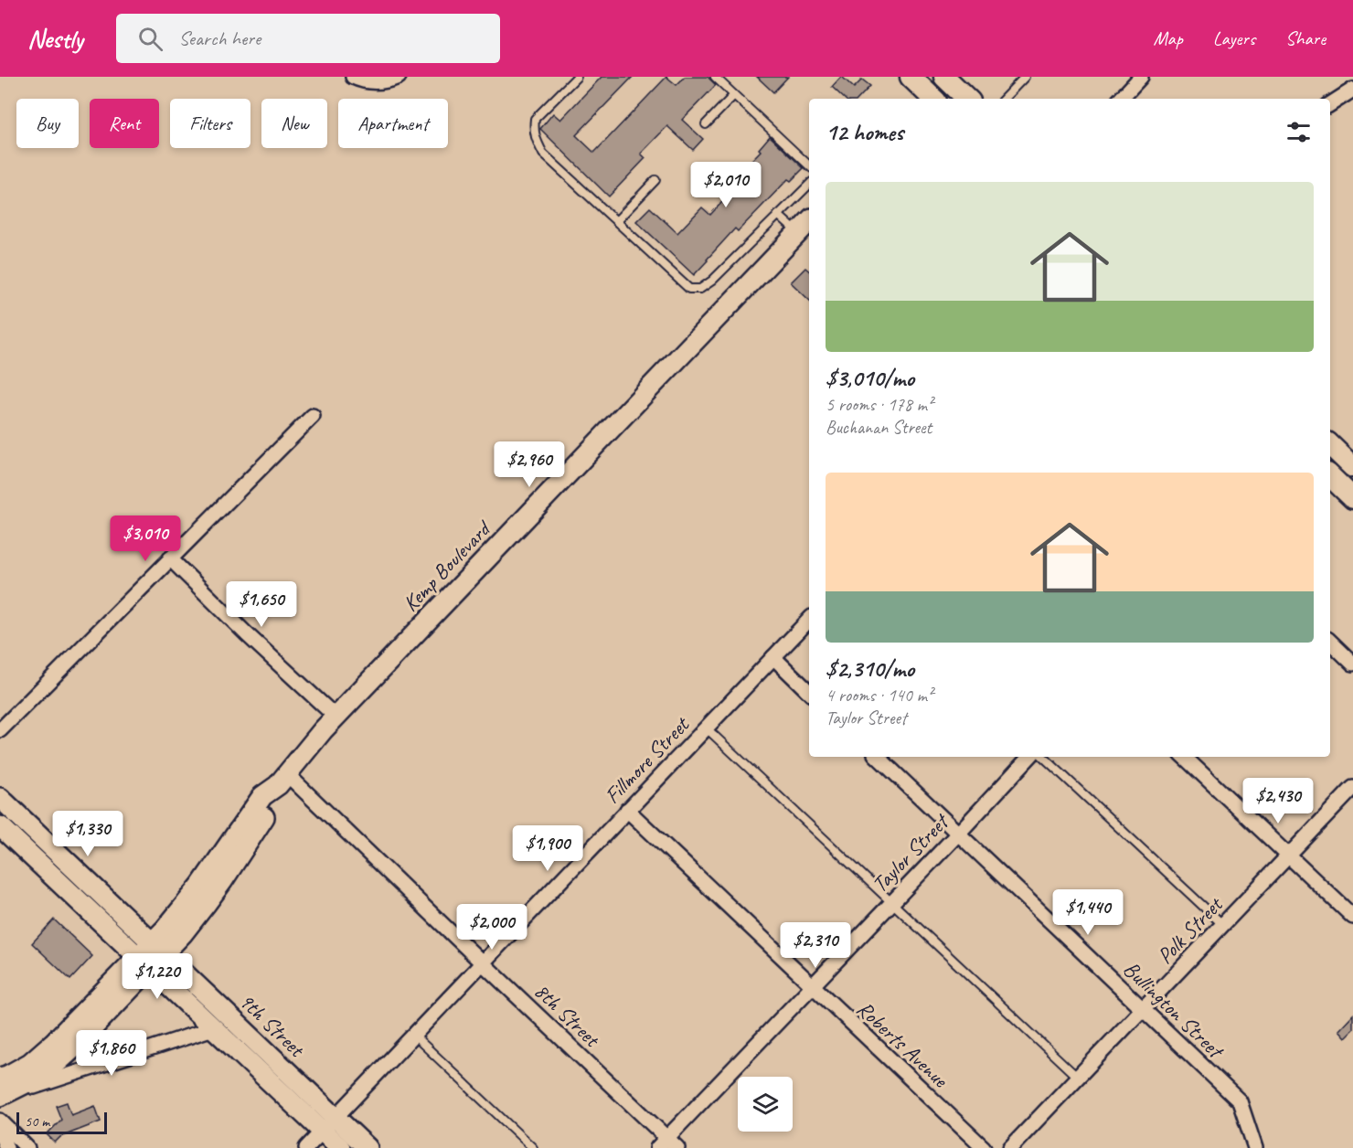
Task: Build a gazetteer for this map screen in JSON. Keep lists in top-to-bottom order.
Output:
{
  "streets": {
    "main road": ["Kemp Boulevard", "9th Street"],
    "street": [
      "Fillmore Street",
      "Taylor Street",
      "Polk Street",
      "Bullington Street",
      "8th Street",
      "Roberts Avenue"
    ]
  },
  "crossings": [
    ["Kemp Boulevard", "8th Street"],
    ["Kemp Boulevard", "9th Street"],
    ["Fillmore Street", "8th Street"],
    ["Fillmore Street", "9th Street"],
    ["Fillmore Street", "Roberts Avenue"],
    ["Taylor Street", "Bullington Street"],
    ["Taylor Street", "8th Street"],
    ["Taylor Street", "Roberts Avenue"],
    ["Polk Street", "Bullington Street"]
  ],
  "scale_bar": "50 m",
  "page": {
    "header": "Nestly",
    "search": "Search here",
    "nav": ["Map", "Layers", "Share"],
    "chip": [
      "Buy",
      "Rent",
      "Filters",
      "New",
      "Apartment"
    ],
    "heading": "12 homes",
    "price": [
      "$2,010",
      "$2,960",
      "$3,010",
      "$1,650",
      "$2,430",
      "$1,330",
      "$1,900",
      "$1,440",
      "$2,000",
      "$2,310",
      "$1,220",
      "$1,860"
    ],
    "list": [
      {
        "name": "$3,010/mo",
        "note": "5 rooms · 178 m² · Buchanan Street"
      },
      {
        "name": "$2,310/mo",
        "note": "4 rooms · 140 m² · Taylor Street"
      }
    ],
    "scale": "50 m"
  }
}
